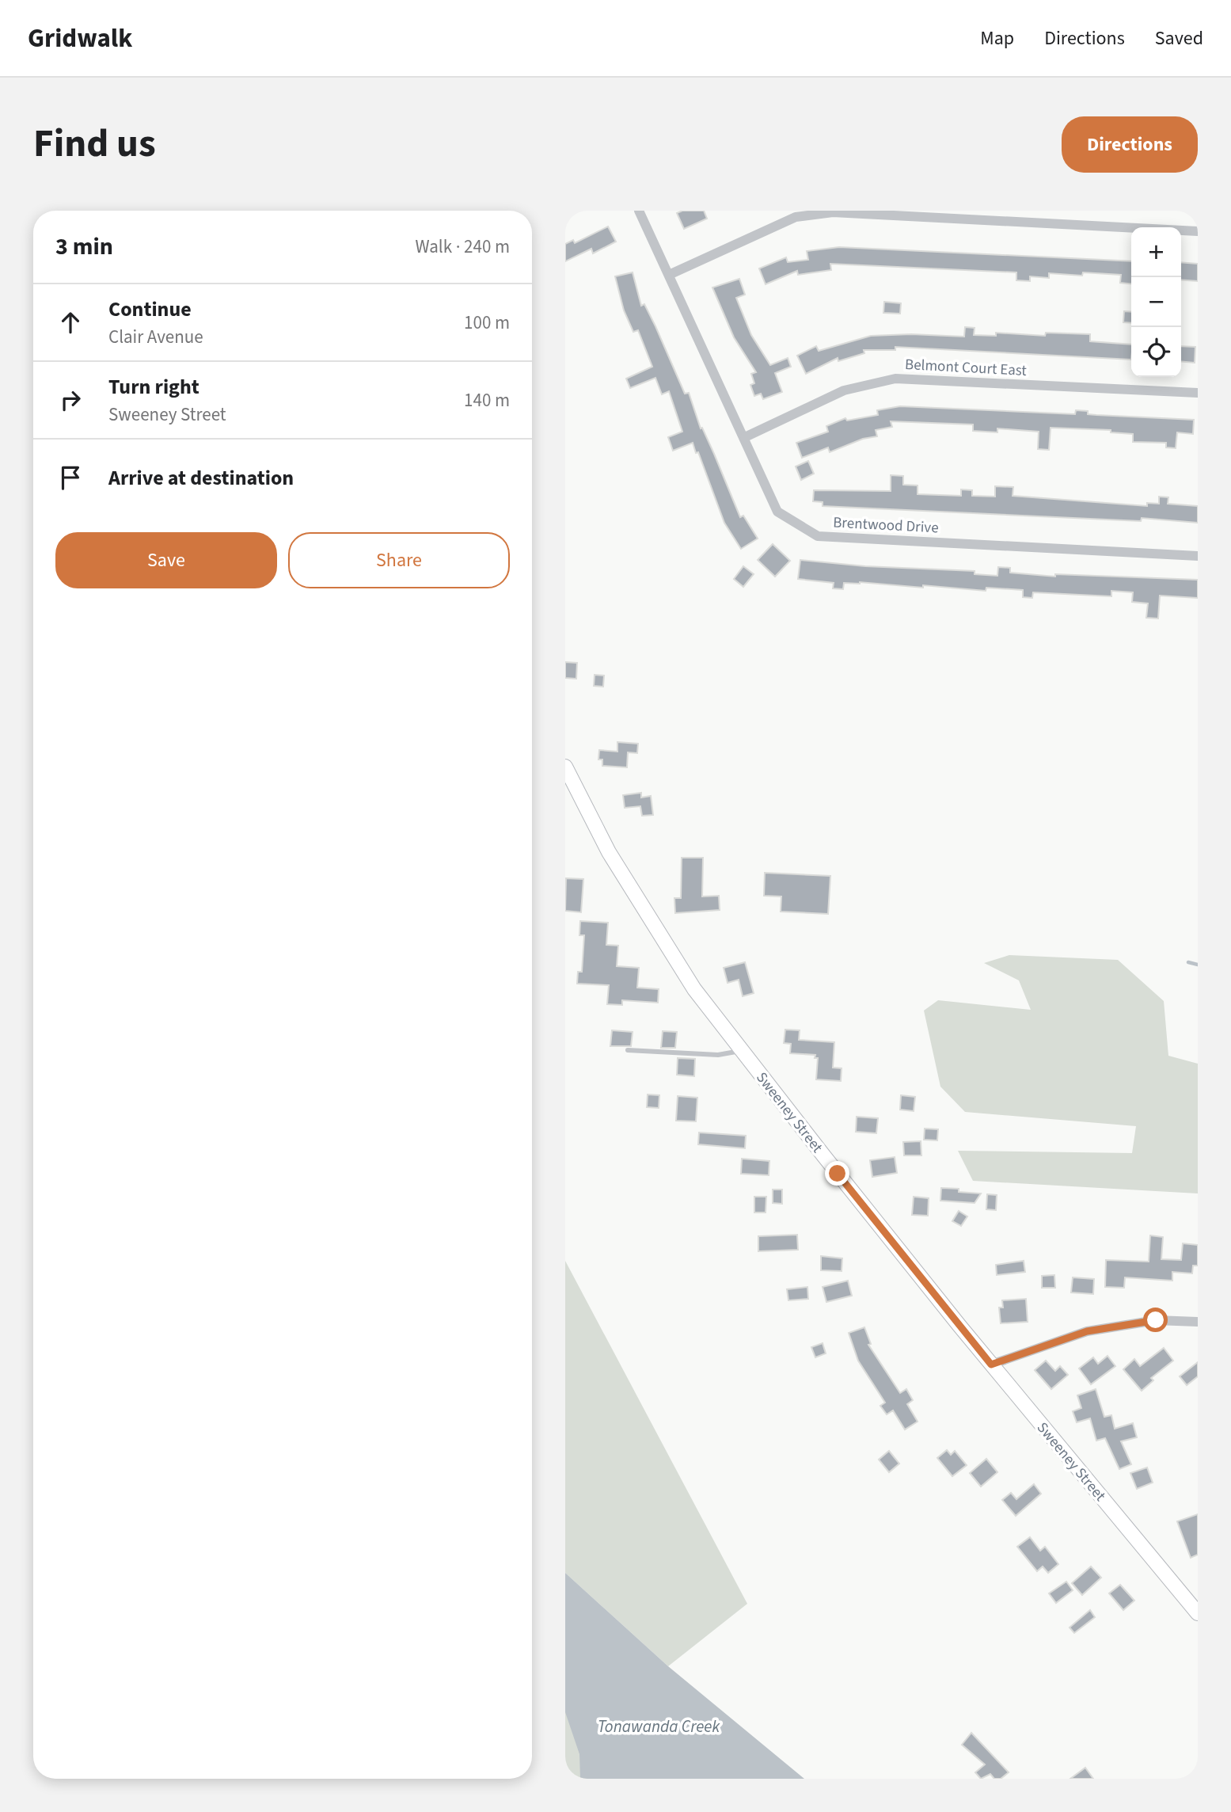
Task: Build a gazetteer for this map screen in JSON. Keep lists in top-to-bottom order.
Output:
{
  "streets": {
    "street": ["Belmont Court East", "Brentwood Drive", "Sweeney Street"]
  },
  "crossings": [
    ["Belmont Court East", "Brentwood Drive"]
  ],
  "water": ["Tonawanda Creek"],
  "page": {
    "header": "Gridwalk",
    "nav": ["Map", "Directions", "Saved"],
    "title": "Find us",
    "buttons": [
      "Directions",
      ["Save", "Share"]
    ],
    "heading": ["3 min", "Walk · 240 m"],
    "map_buttons": ["+", "−"],
    "list": [
      ["Continue", "Clair Avenue", "100 m"],
      ["Turn right", "Sweeney Street", "140 m"],
      "Arrive at destination"
    ]
  }
}
